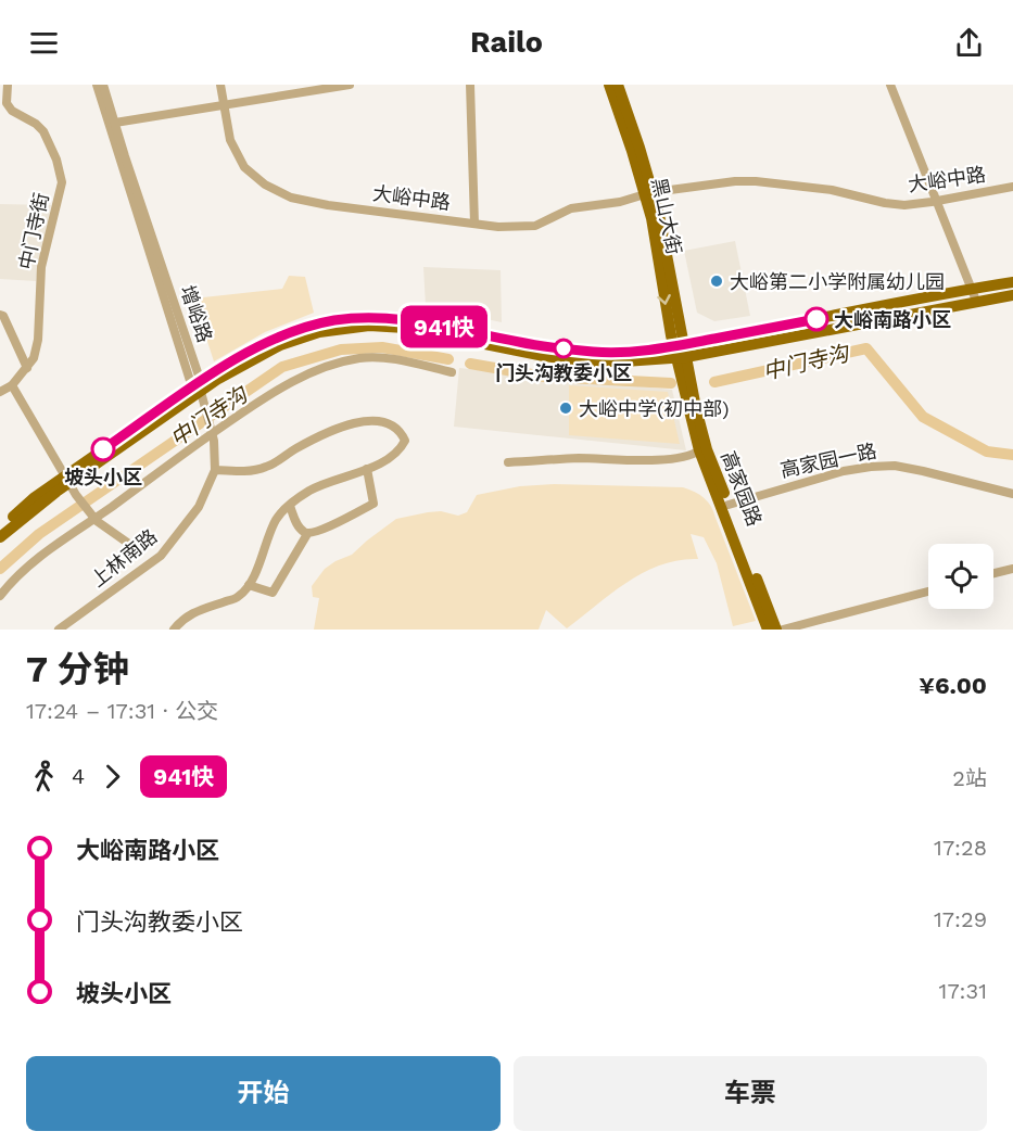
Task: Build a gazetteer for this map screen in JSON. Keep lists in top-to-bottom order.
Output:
{
  "streets": {
    "main road": ["黑山大街", "高家园路"],
    "street": [
      "大峪中路",
      "中门寺街",
      "增峪路",
      "高家园一路",
      "上林南路"
    ]
  },
  "crossings": [
    ["大峪中路", "黑山大街"],
    ["黑山大街", "高家园路"],
    ["增峪路", "上林南路"],
    ["高家园一路", "高家园路"]
  ],
  "water": ["中门寺沟"],
  "places": [
    "大峪第二小学附属幼儿园",
    "大峪南路小区",
    "门头沟教委小区",
    "大峪中学(初中部)",
    "坡头小区"
  ],
  "lines": ["bus line 941快"],
  "page": {
    "header": "Railo",
    "on_map": "941快",
    "heading": ["7 分钟", "17:24 – 17:31 · 公交", "¥6.00"],
    "legs": ["4", "941快", "2站"],
    "list": [
      {
        "name": "大峪南路小区",
        "value": "17:28"
      },
      {
        "name": "门头沟教委小区",
        "value": "17:29"
      },
      {
        "name": "坡头小区",
        "value": "17:31"
      }
    ],
    "buttons": ["开始", "车票"]
  }
}
